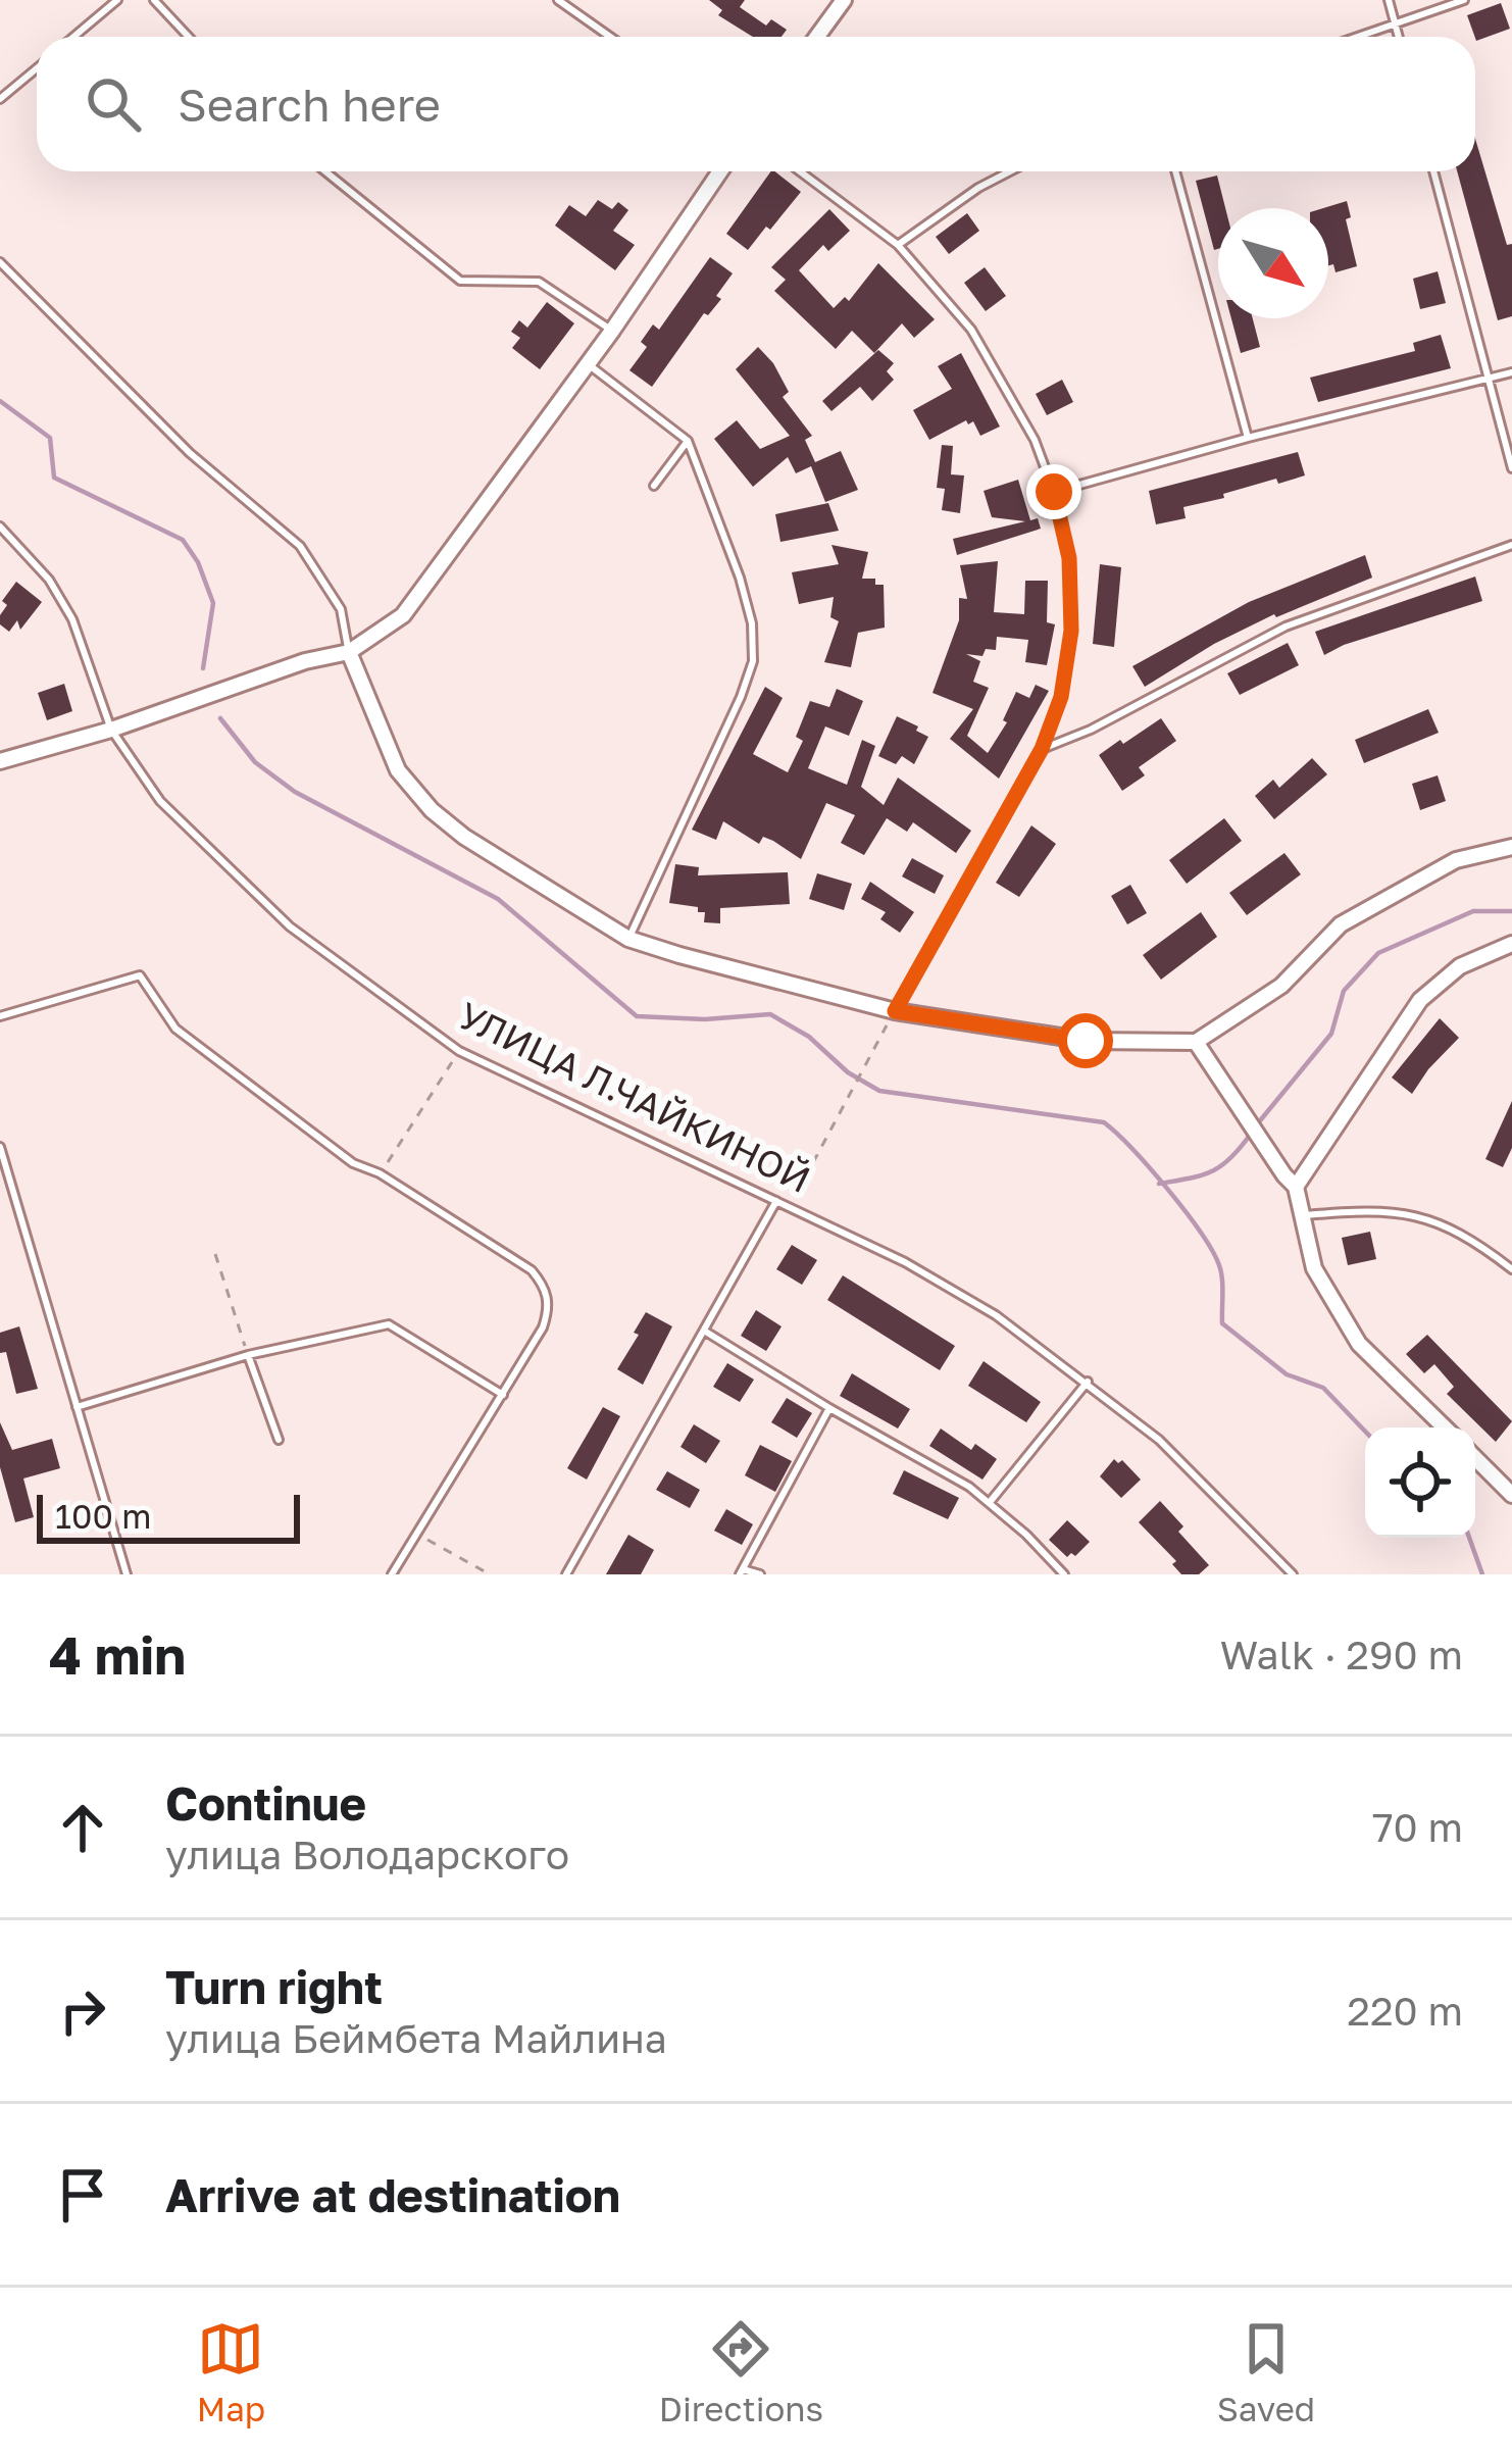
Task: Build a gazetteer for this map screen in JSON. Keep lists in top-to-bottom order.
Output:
{
  "streets": {
    "lane": ["УЛИЦА Л.ЧАЙКИНОЙ"]
  },
  "scale_bar": "100 m",
  "north": "bottom right",
  "page": {
    "search": "Search here",
    "scale": "100 m",
    "heading": ["4 min", "Walk · 290 m"],
    "list": [
      ["Continue", "улица Володарского", "70 m"],
      ["Turn right", "улица Беймбета Майлина", "220 m"],
      "Arrive at destination"
    ],
    "nav": ["Map", "Directions", "Saved"]
  }
}
